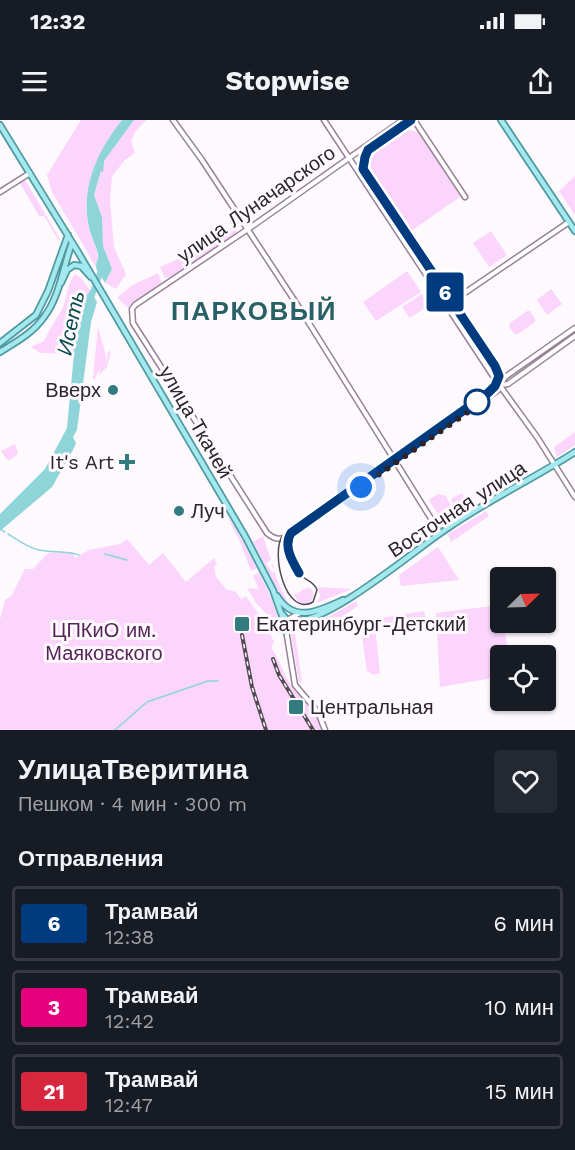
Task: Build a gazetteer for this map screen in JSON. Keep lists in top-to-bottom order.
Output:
{
  "streets": {
    "main road": ["улица Ткачей", "Восточная улица"],
    "street": ["улица Луначарского"]
  },
  "crossings": [
    ["улица Луначарского", "улица Ткачей"]
  ],
  "districts": ["ПАРКОВЫЙ"],
  "water": ["Исеть"],
  "parks": ["ЦПКиО им. Маяковского"],
  "places": {
    "other": ["Вверх", "Луч"],
    "health": ["It's Art"],
    "transit": ["Екатеринбург-Детский", "Центральная"]
  },
  "lines": ["tram line 6"],
  "north": "top right",
  "page": {
    "status": "12:32",
    "header": "Stopwise",
    "on_map": "6",
    "heading": [
      ["УлицаТверитина", "Пешком · 4 мин · 300 m"],
      "Отправления"
    ],
    "list": [
      {
        "mark": "6",
        "name": "Трамвай",
        "note": "12:38",
        "value": "6 мин"
      },
      {
        "mark": "3",
        "name": "Трамвай",
        "note": "12:42",
        "value": "10 мин"
      },
      {
        "mark": "21",
        "name": "Трамвай",
        "note": "12:47",
        "value": "15 мин"
      }
    ]
  }
}
